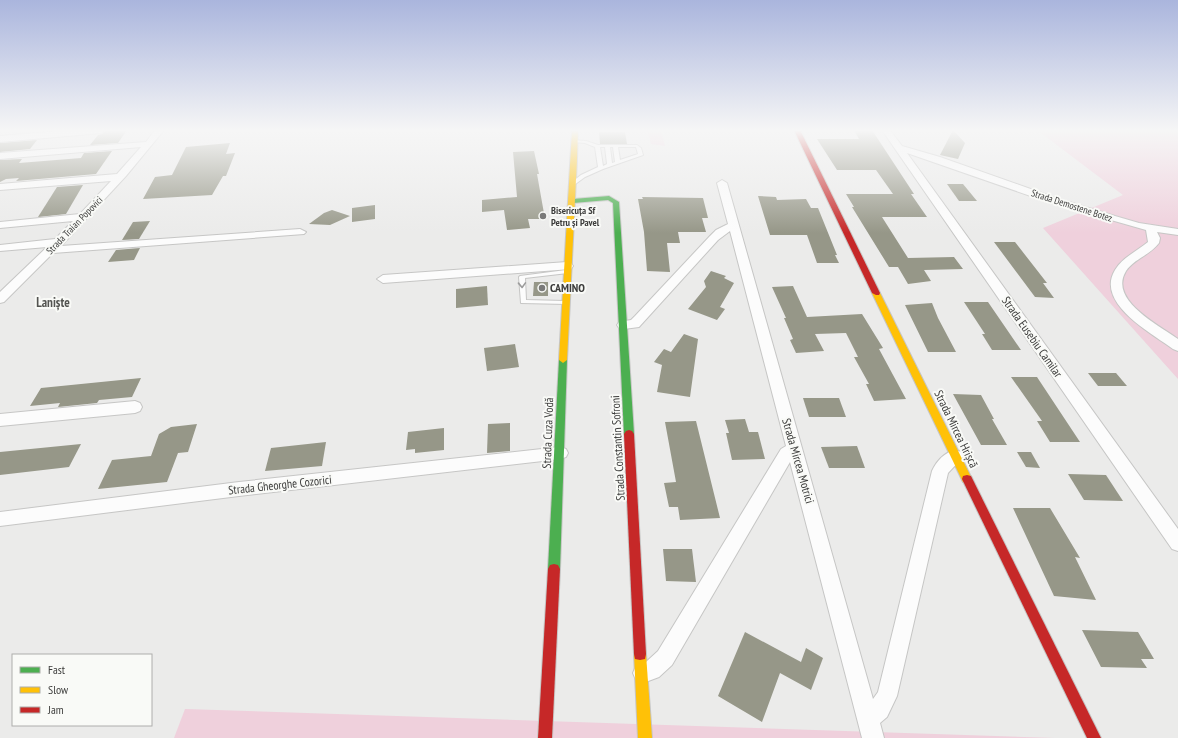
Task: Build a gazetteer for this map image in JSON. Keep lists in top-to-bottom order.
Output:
{
  "streets": {
    "main road": ["Strada Mircea Hrișcă", "Strada Cuza Vodă", "Strada Constantin Sofroni"],
    "street": [
      "Strada Demostene Botez",
      "Strada Traian Popovici",
      "Strada Eusebiu Camilar",
      "Strada Mircea Motrici",
      "Strada Gheorghe Cozorici"
    ]
  },
  "crossings": [
    ["Strada Cuza Vodă", "Strada Constantin Sofroni"],
    ["Strada Cuza Vodă", "Strada Gheorghe Cozorici"]
  ],
  "districts": ["Laniște"],
  "places": ["Bisericuța Sf Petru și Pavel", "CAMINO"],
  "legend": ["Fast", "Slow", "Jam"]
}
